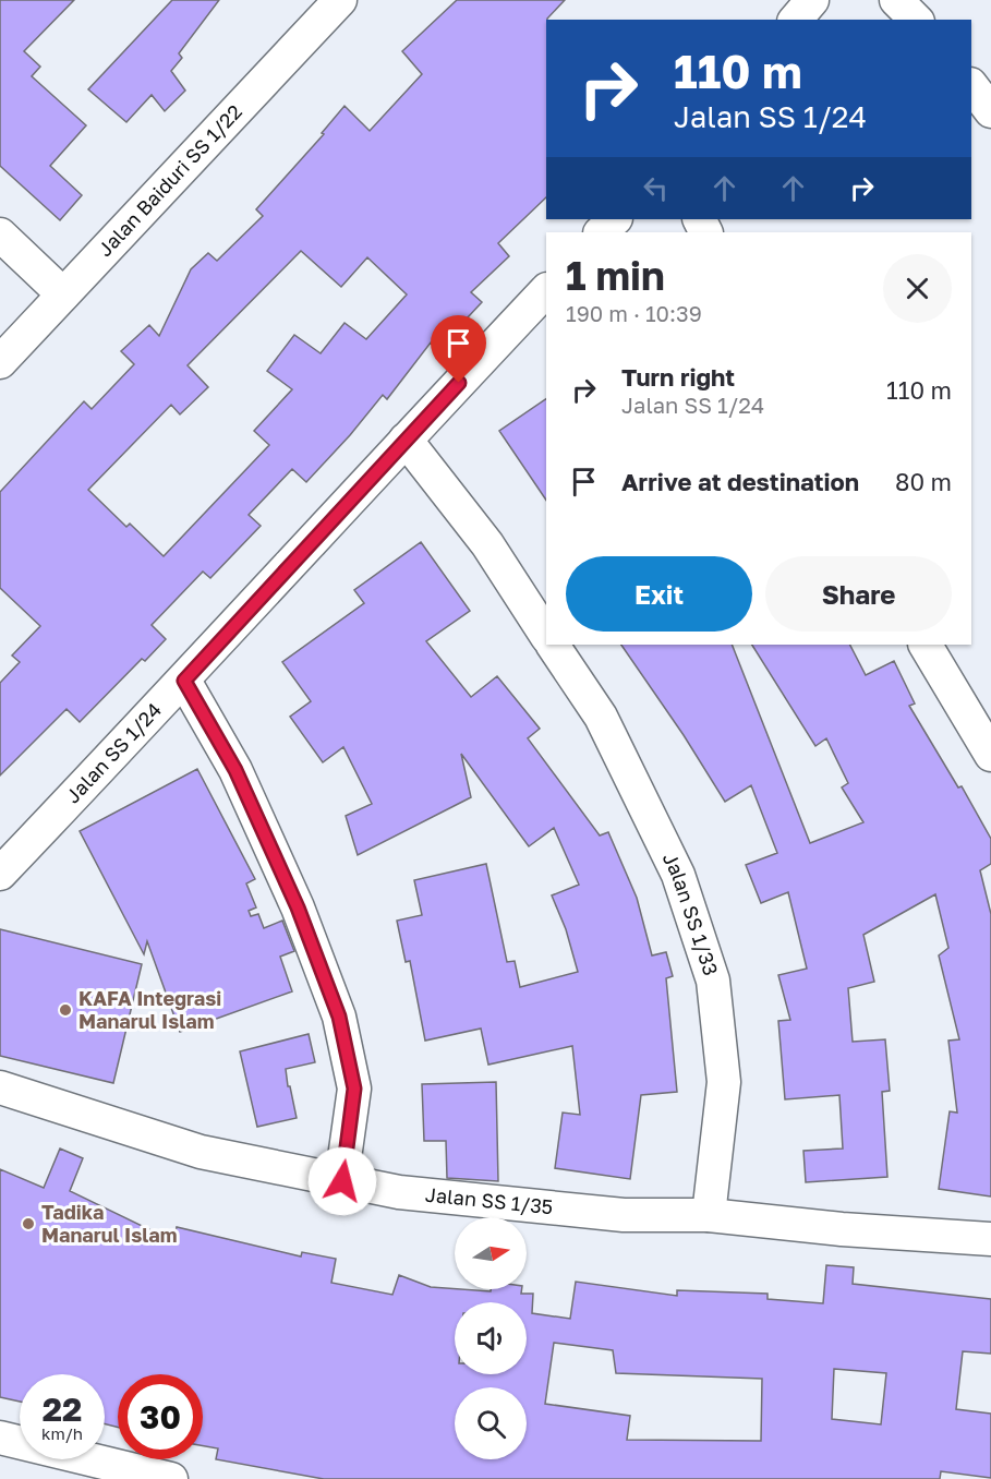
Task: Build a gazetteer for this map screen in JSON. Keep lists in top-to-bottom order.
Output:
{
  "streets": {
    "street": [
      "Jalan Baiduri SS 1/22",
      "Jalan SS 1/24",
      "Jalan SS 1/33",
      "Jalan SS 1/35"
    ]
  },
  "crossings": [
    ["Jalan SS 1/33", "Jalan SS 1/35"]
  ],
  "places": ["KAFA Integrasi Manarul Islam", "Tadika Manarul Islam"],
  "north": "right",
  "page": {
    "turn": ["110 m", "Jalan SS 1/24"],
    "heading": ["1 min", "190 m · 10:39"],
    "list": [
      {
        "name": "Turn right",
        "note": "Jalan SS 1/24",
        "value": "110 m"
      },
      {
        "name": "Arrive at destination",
        "value": "80 m"
      }
    ],
    "buttons": ["Exit", "Share"],
    "speed": "22 km/h",
    "limit": "30"
  }
}
